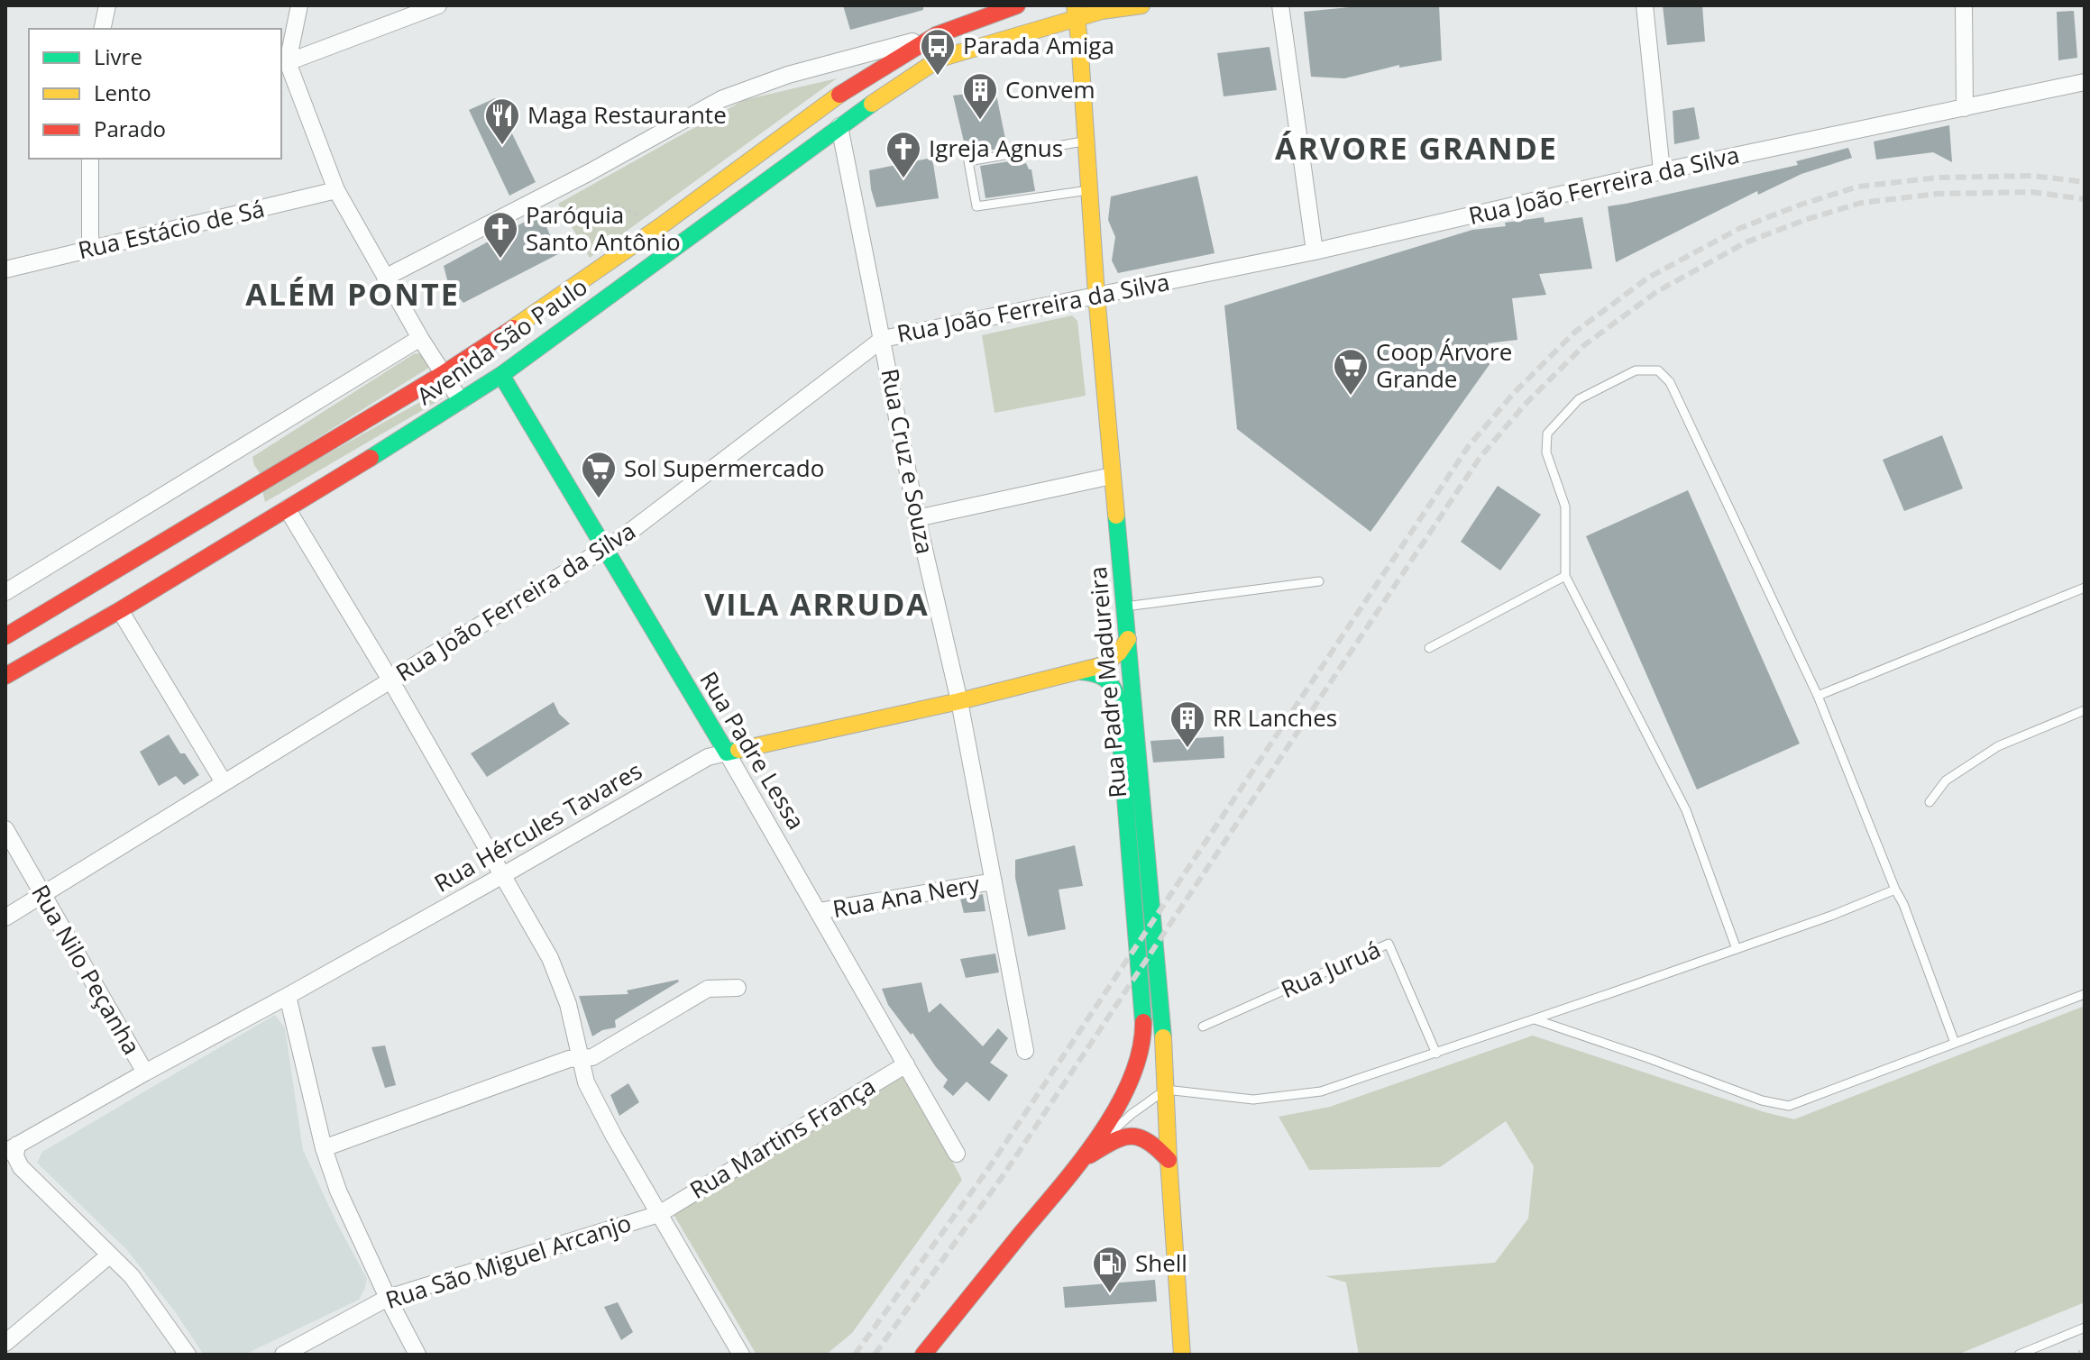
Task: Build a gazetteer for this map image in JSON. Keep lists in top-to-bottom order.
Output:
{
  "streets": {
    "main road": [
      "Avenida São Paulo",
      "Rua Padre Madureira",
      "Rua Padre Lessa",
      "Rua Hércules Tavares"
    ],
    "street": [
      "Rua João Ferreira da Silva",
      "Rua Estácio de Sá",
      "Rua Cruz e Souza",
      "Rua Ana Nery",
      "Rua Nilo Peçanha",
      "Rua Martins França",
      "Rua São Miguel Arcanjo"
    ],
    "lane": ["Rua Juruá"]
  },
  "crossings": [
    ["Rua João Ferreira da Silva", "Rua Cruz e Souza"],
    ["Rua João Ferreira da Silva", "Rua Padre Madureira"],
    ["Rua João Ferreira da Silva", "Rua Padre Lessa"],
    ["Rua João Ferreira da Silva", "Rua Nilo Peçanha"],
    ["Avenida São Paulo", "Rua Cruz e Souza"],
    ["Avenida São Paulo", "Rua Padre Madureira"],
    ["Avenida São Paulo", "Rua Padre Lessa"],
    ["Rua Cruz e Souza", "Rua Hércules Tavares"],
    ["Rua Cruz e Souza", "Rua Ana Nery"],
    ["Rua Padre Madureira", "Rua Hércules Tavares"],
    ["Rua Padre Lessa", "Rua Hércules Tavares"],
    ["Rua Padre Lessa", "Rua Ana Nery"],
    ["Rua Padre Lessa", "Rua Martins França"],
    ["Rua Hércules Tavares", "Rua Nilo Peçanha"],
    ["Rua Martins França", "Rua São Miguel Arcanjo"]
  ],
  "districts": ["ÁRVORE GRANDE", "ALÉM PONTE", "VILA ARRUDA"],
  "places": {
    "bus stop": ["Parada Amiga"],
    "building": ["Convem", "RR Lanches"],
    "restaurant": ["Maga Restaurante"],
    "church": ["Igreja Agnus", "Paróquia Santo Antônio"],
    "supermarket": ["Coop Árvore Grande", "Sol Supermercado"],
    "fuel station": ["Shell"]
  },
  "legend": ["Livre", "Lento", "Parado"]
}
